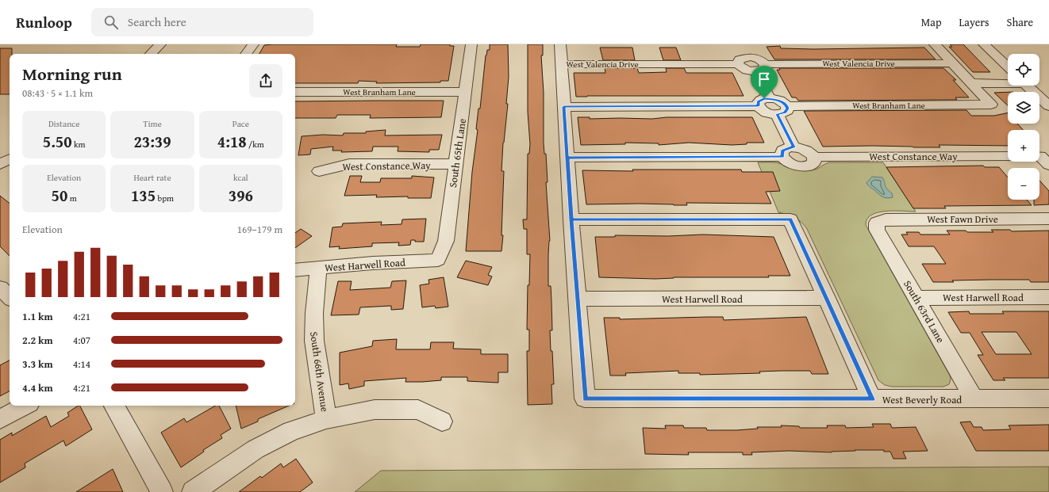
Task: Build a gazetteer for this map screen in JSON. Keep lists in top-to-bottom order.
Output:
{
  "streets": {
    "street": [
      "West Valencia Drive",
      "West Branham Lane",
      "South 65th Lane",
      "West Constance Way",
      "West Fawn Drive",
      "West Harwell Road",
      "South 63rd Lane",
      "South 66th Avenue",
      "West Beverly Road"
    ]
  },
  "crossings": [
    ["West Branham Lane", "South 65th Lane"],
    ["South 65th Lane", "West Constance Way"],
    ["South 65th Lane", "West Harwell Road"],
    ["West Fawn Drive", "South 63rd Lane"],
    ["West Harwell Road", "South 63rd Lane"],
    ["West Harwell Road", "South 66th Avenue"],
    ["West Harwell Road", "West Beverly Road"],
    ["South 63rd Lane", "West Beverly Road"]
  ],
  "page": {
    "header": "Runloop",
    "search": "Search here",
    "nav": ["Map", "Layers", "Share"],
    "map_buttons": ["+", "−"],
    "heading": ["Morning run", "08:43 · 5 × 1.1 km"],
    "stats": [
      ["Distance", "5.50 km"],
      ["Time", "23:39"],
      ["Pace", "4:18 /km"],
      ["Elevation", "50 m"],
      ["Heart rate", "135 bpm"],
      ["kcal", "396"]
    ],
    "chart": ["Elevation", "169–179 m"],
    "list": [
      {
        "name": "1.1 km",
        "note": "4:21"
      },
      {
        "name": "2.2 km",
        "note": "4:07"
      },
      {
        "name": "3.3 km",
        "note": "4:14"
      },
      {
        "name": "4.4 km",
        "note": "4:21"
      }
    ]
  }
}
